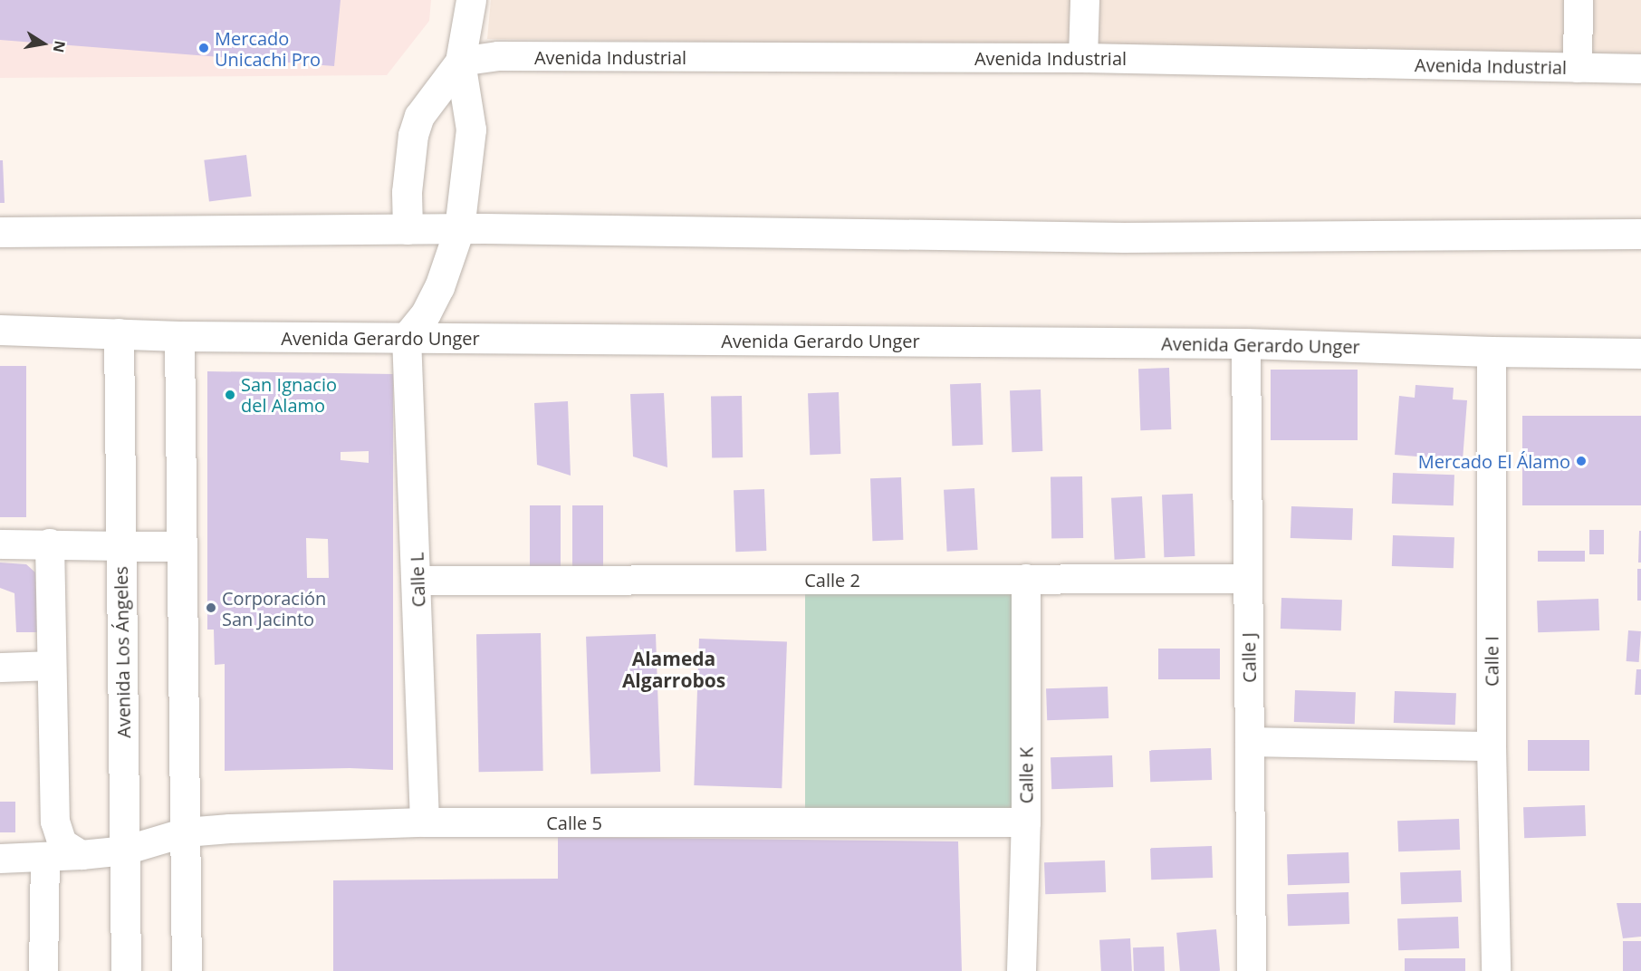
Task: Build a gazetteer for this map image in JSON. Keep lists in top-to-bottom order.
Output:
{
  "streets": {
    "main road": ["Avenida Gerardo Unger", "Avenida Los Ángeles"],
    "street": [
      "Avenida Industrial",
      "Calle L",
      "Calle 2",
      "Calle J",
      "Calle I",
      "Calle K",
      "Calle 5"
    ]
  },
  "crossings": [
    ["Avenida Gerardo Unger", "Calle L"],
    ["Avenida Gerardo Unger", "Avenida Los Ángeles"],
    ["Avenida Gerardo Unger", "Calle J"],
    ["Avenida Gerardo Unger", "Calle I"],
    ["Calle L", "Calle 2"],
    ["Calle L", "Calle 5"],
    ["Calle 2", "Calle J"],
    ["Calle 2", "Calle K"],
    ["Avenida Los Ángeles", "Calle 5"],
    ["Calle K", "Calle 5"]
  ],
  "districts": ["Alameda Algarrobos"],
  "places": [
    "Mercado Unicachi Pro",
    "San Ignacio del Alamo",
    "Mercado El Álamo",
    "Corporación San Jacinto"
  ],
  "north": "right"
}
